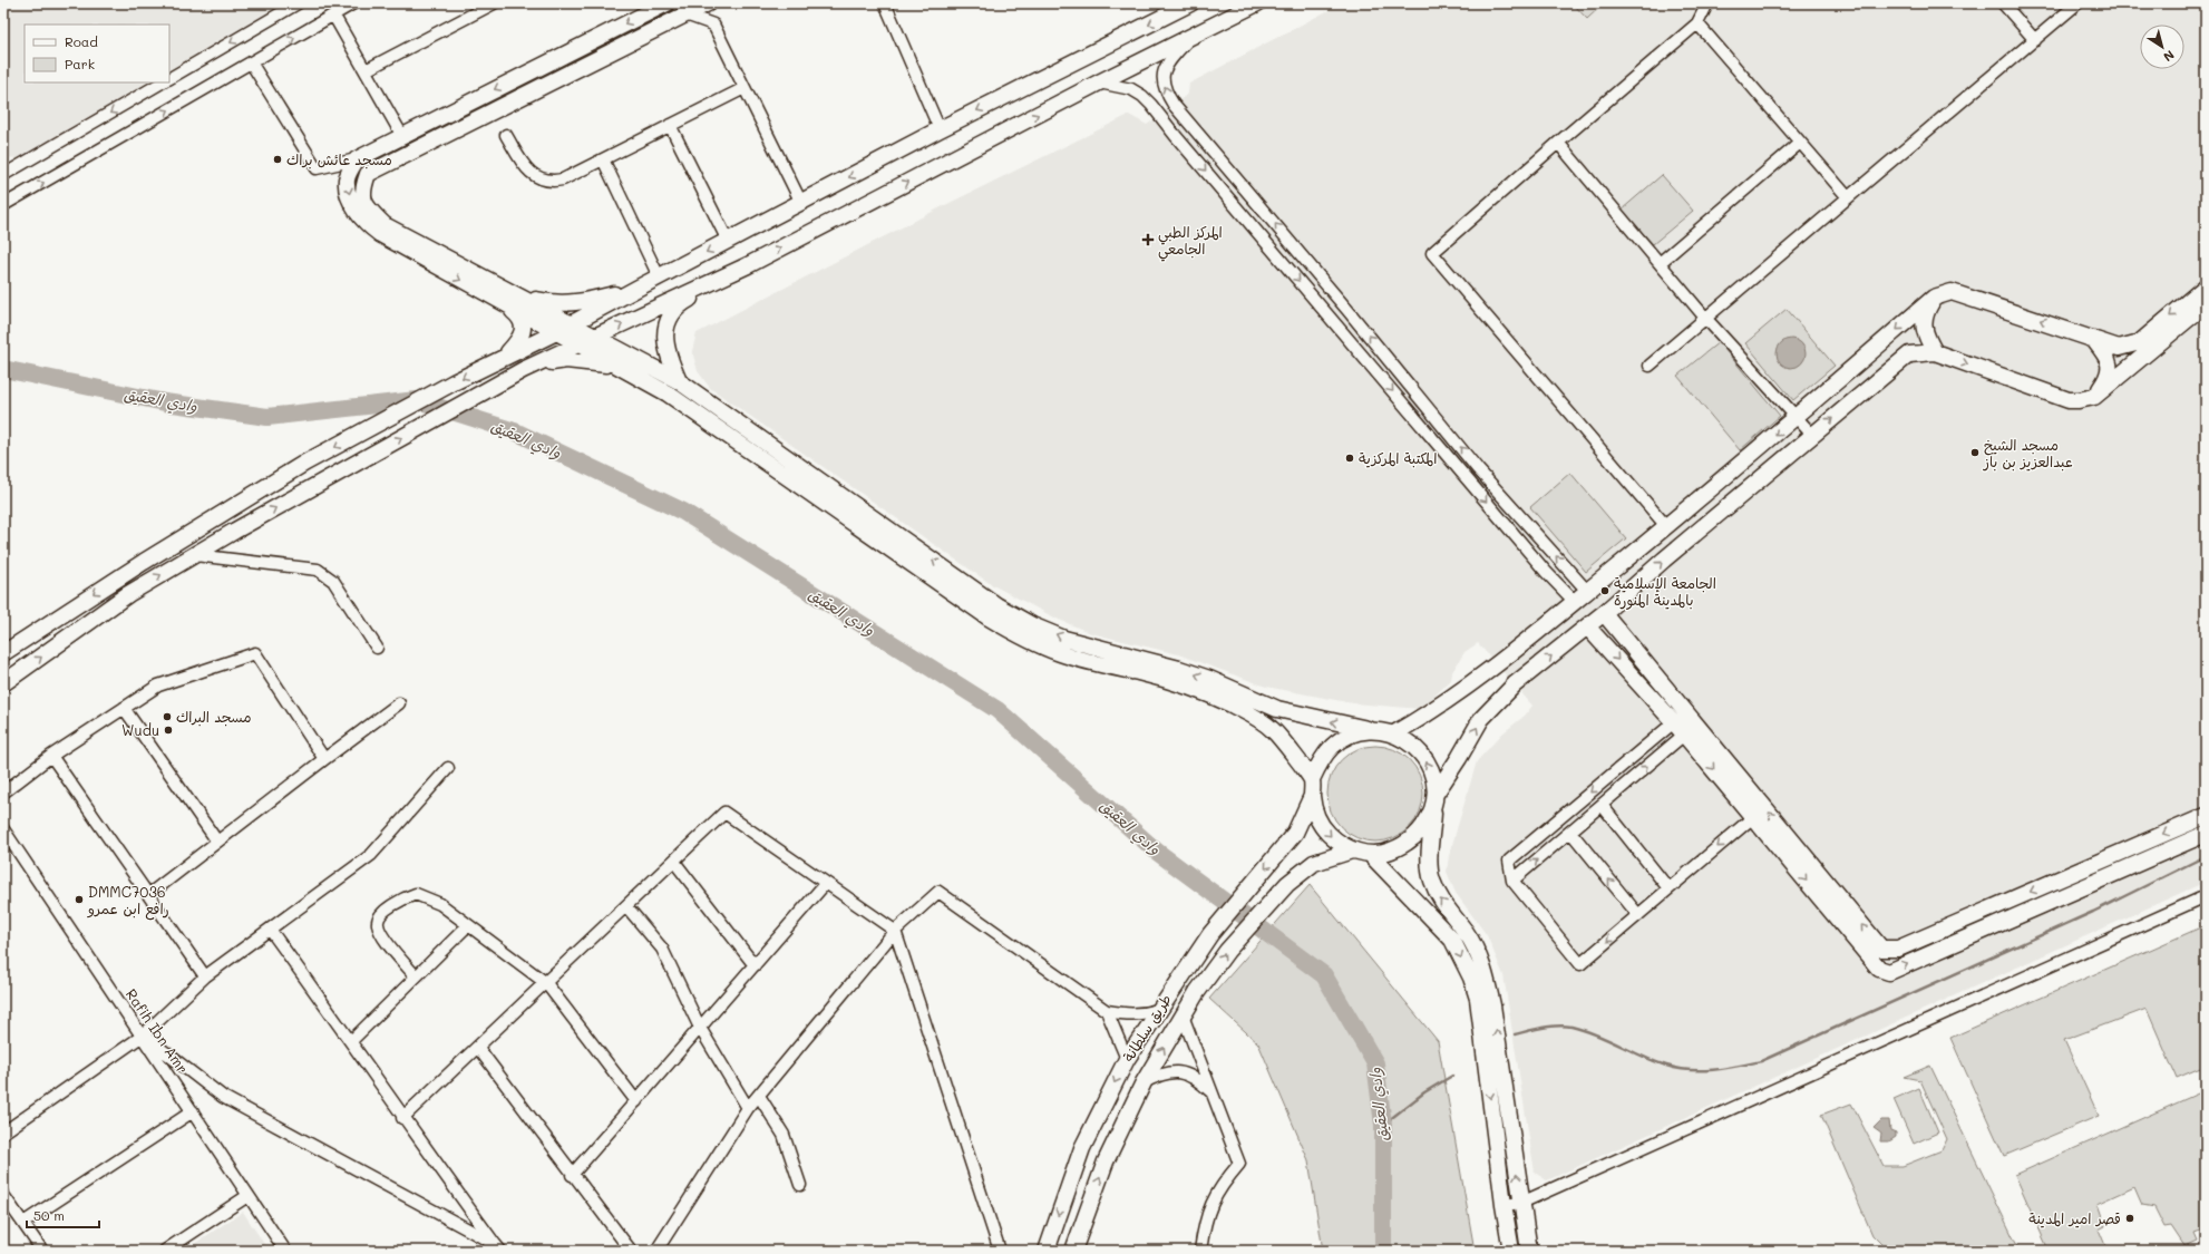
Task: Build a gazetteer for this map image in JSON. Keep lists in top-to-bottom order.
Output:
{
  "streets": {
    "main road": ["طريق سلطانة"],
    "street": ["Rafih Ibn Amr"]
  },
  "water": ["وادي العقيق"],
  "places": {
    "other": [
      "مسجد عائش براك",
      "مسجد الشيخ عبدالعزيز بن باز",
      "المكتبة المركزية",
      "الجامعة الإسلامية بالمدينة المنورة",
      "مسجد البراك",
      "Wudu",
      "DMMC7036 رافع ابن عمرو",
      "قصر امير المدينة"
    ],
    "health": ["المركز الطبي الجامعي"]
  },
  "legend": ["Road", "Park"],
  "scale_bar": "50 m",
  "north": "bottom right"
}
